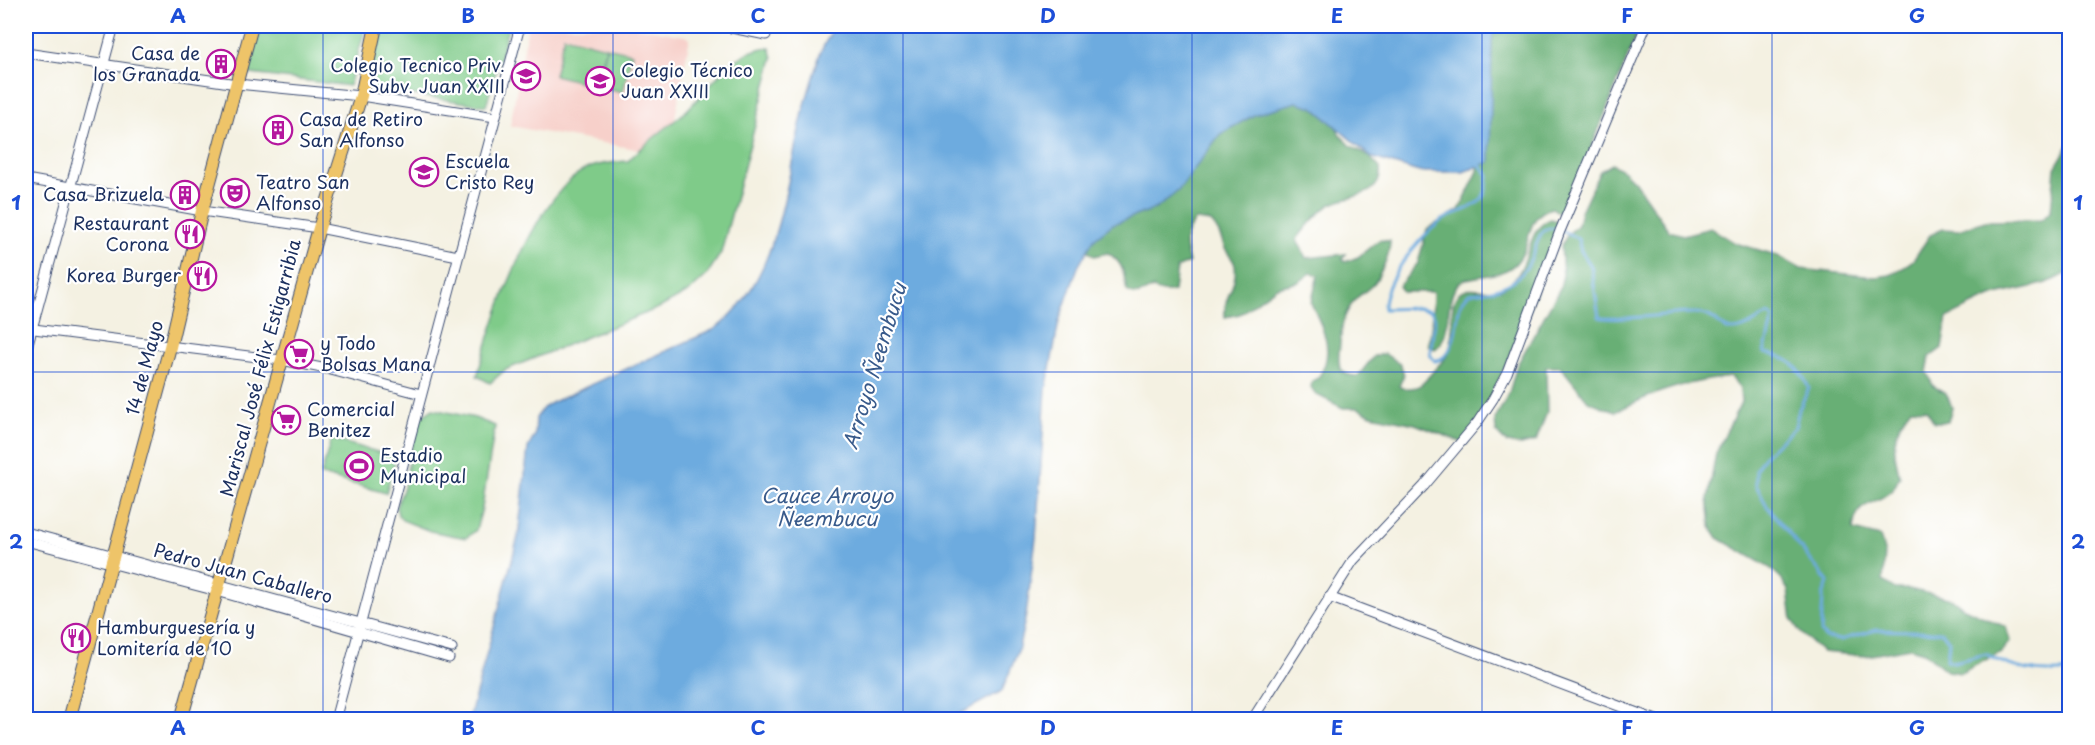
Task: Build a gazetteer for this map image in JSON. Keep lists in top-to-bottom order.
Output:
{
  "streets": {
    "main road": ["14 de Mayo", "Mariscal José Félix Estigarribia"],
    "street": ["Pedro Juan Caballero"]
  },
  "crossings": [
    ["14 de Mayo", "Pedro Juan Caballero"],
    ["Mariscal José Félix Estigarribia", "Pedro Juan Caballero"]
  ],
  "water": ["Arroyo Ñeembucu", "Cauce Arroyo Ñeembucu"],
  "places": {
    "building": ["Casa de los Granada", "Casa de Retiro San Alfonso", "Casa Brizuela"],
    "school or university": ["Colegio Tecnico Priv. Subv. Juan XXIII", "Colegio Técnico Juan XXIII", "Escuela Cristo Rey"],
    "theatre": ["Teatro San Alfonso"],
    "restaurant": ["Restaurant Corona", "Korea Burger", "Hamburguesería y Lomitería de 10"],
    "supermarket": ["y Todo Bolsas Mana", "Comercial Benitez"],
    "sports": ["Estadio Municipal"]
  },
  "grid": {
    "columns": [
      "A",
      "B",
      "C",
      "D",
      "E",
      "F",
      "G"
    ],
    "rows": ["1", "2"]
  }
}
